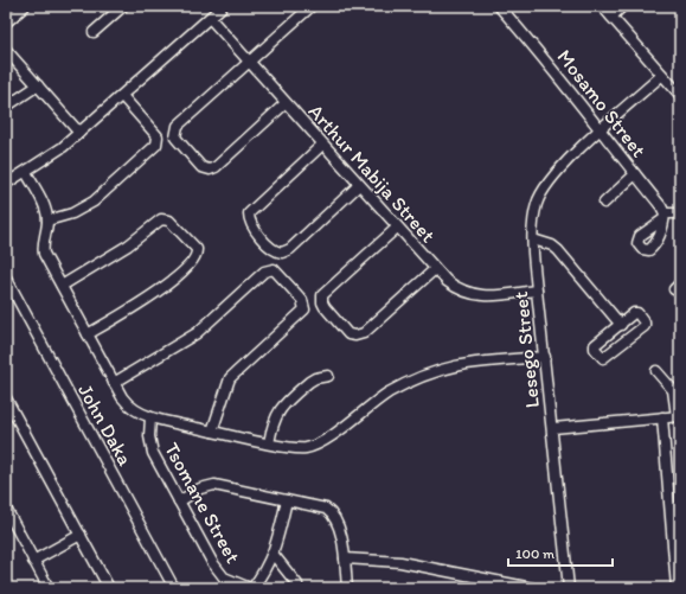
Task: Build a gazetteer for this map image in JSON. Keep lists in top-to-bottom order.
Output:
{
  "streets": {
    "street": [
      "Mosamo Street",
      "Arthur Mabija Street",
      "Lesego Street",
      "John Daka",
      "Tsomane Street"
    ]
  },
  "crossings": [
    ["Mosamo Street", "Lesego Street"],
    ["Arthur Mabija Street", "Lesego Street"]
  ],
  "scale_bar": "100 m"
}
